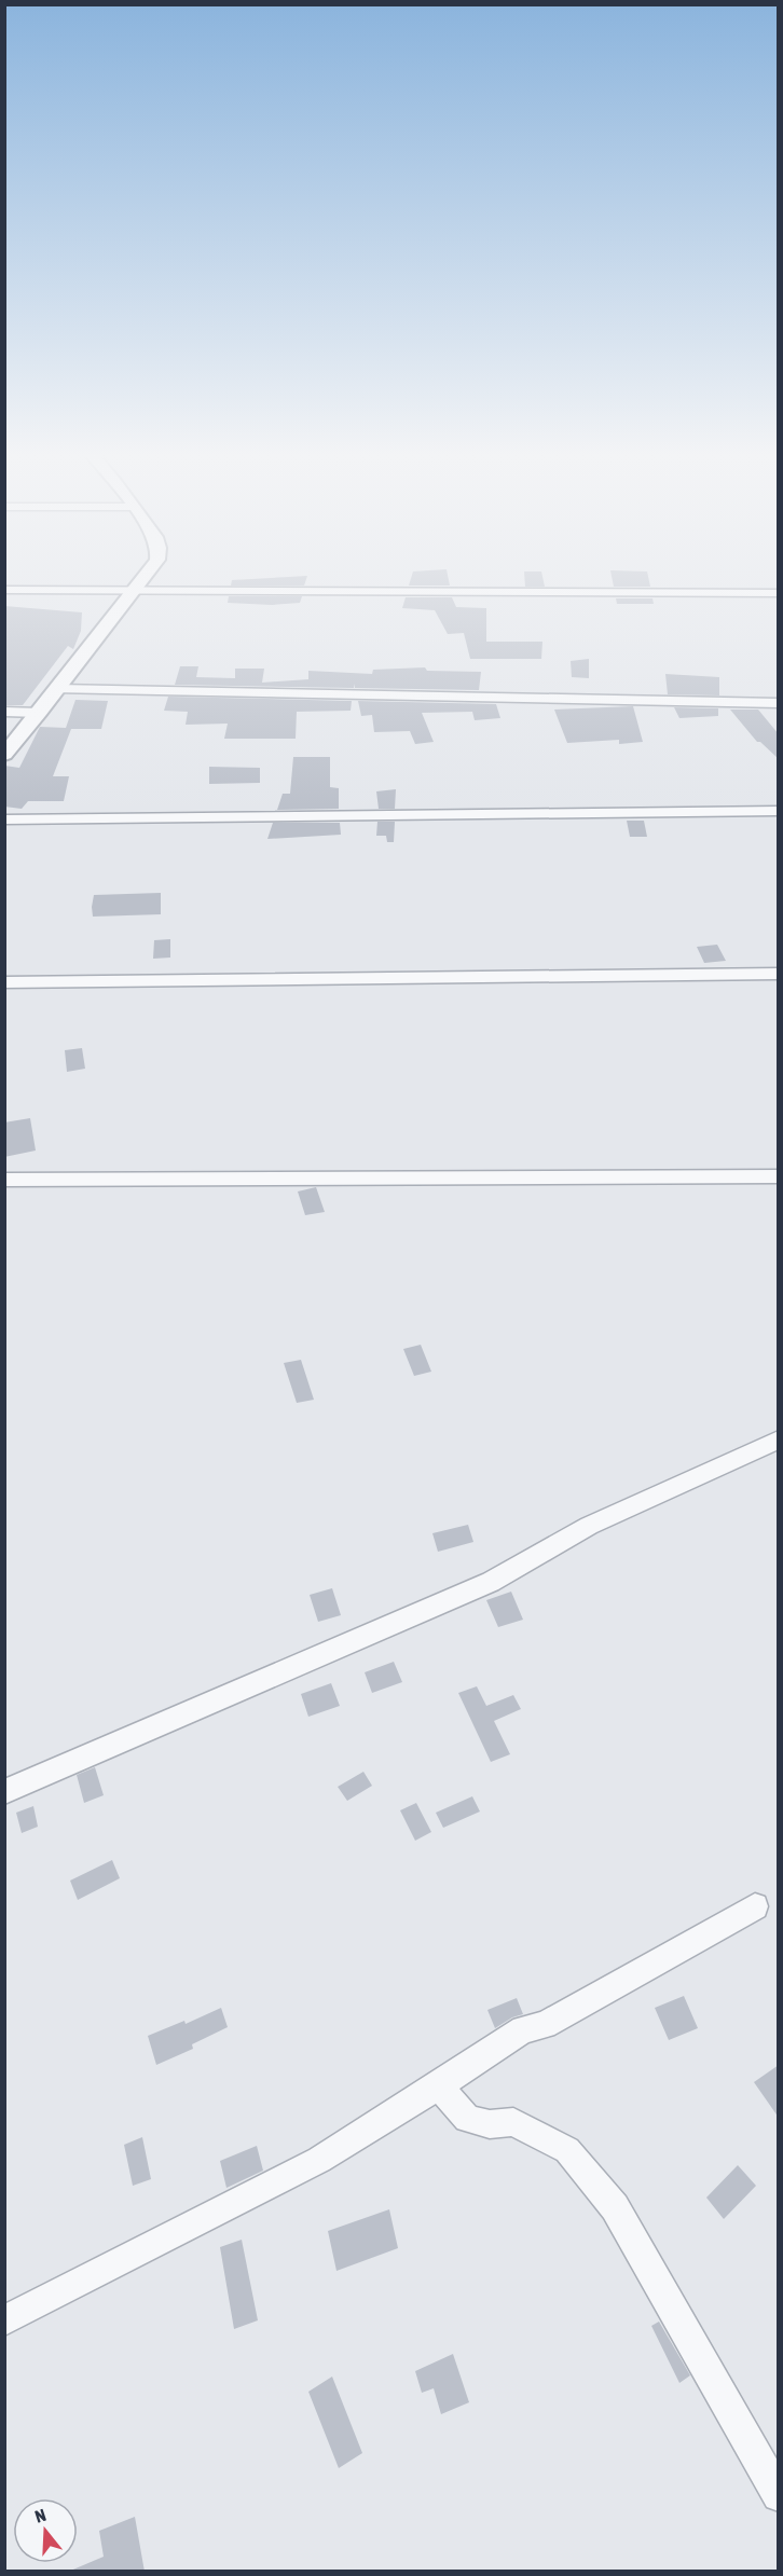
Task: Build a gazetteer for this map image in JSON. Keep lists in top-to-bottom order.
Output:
{
  "north": "top"
}
